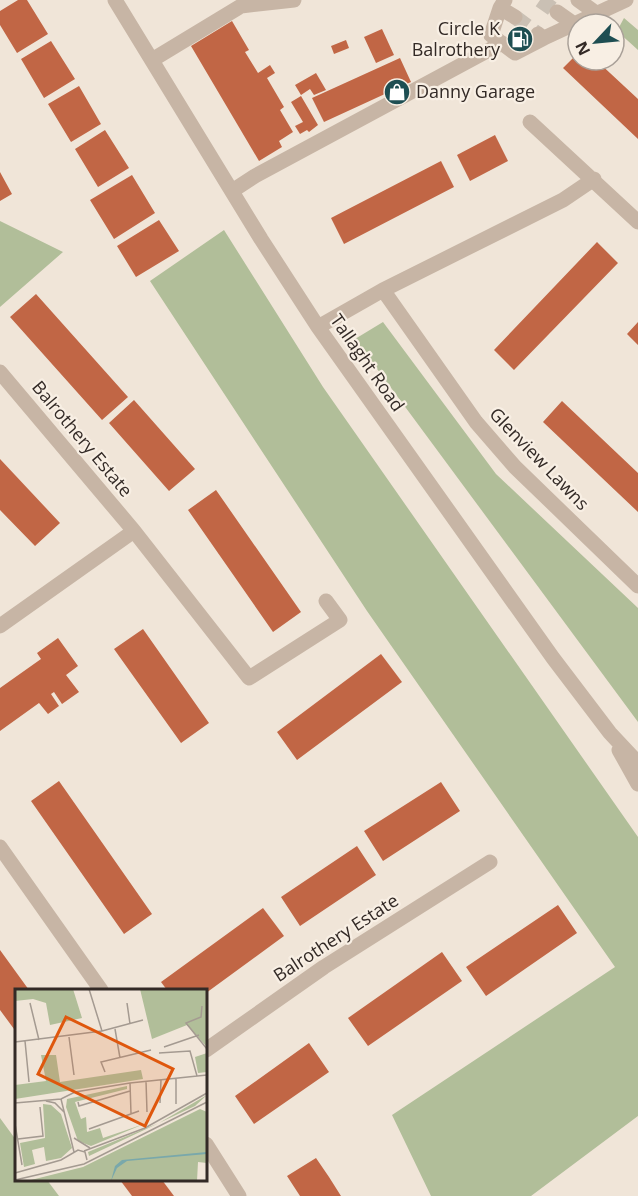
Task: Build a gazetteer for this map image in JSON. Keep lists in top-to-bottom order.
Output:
{
  "streets": {
    "street": ["Tallaght Road", "Balrothery Estate", "Glenview Lawns"]
  },
  "places": {
    "fuel station": ["Circle K Balrothery"],
    "shop": ["Danny Garage"]
  },
  "north": "bottom left"
}
